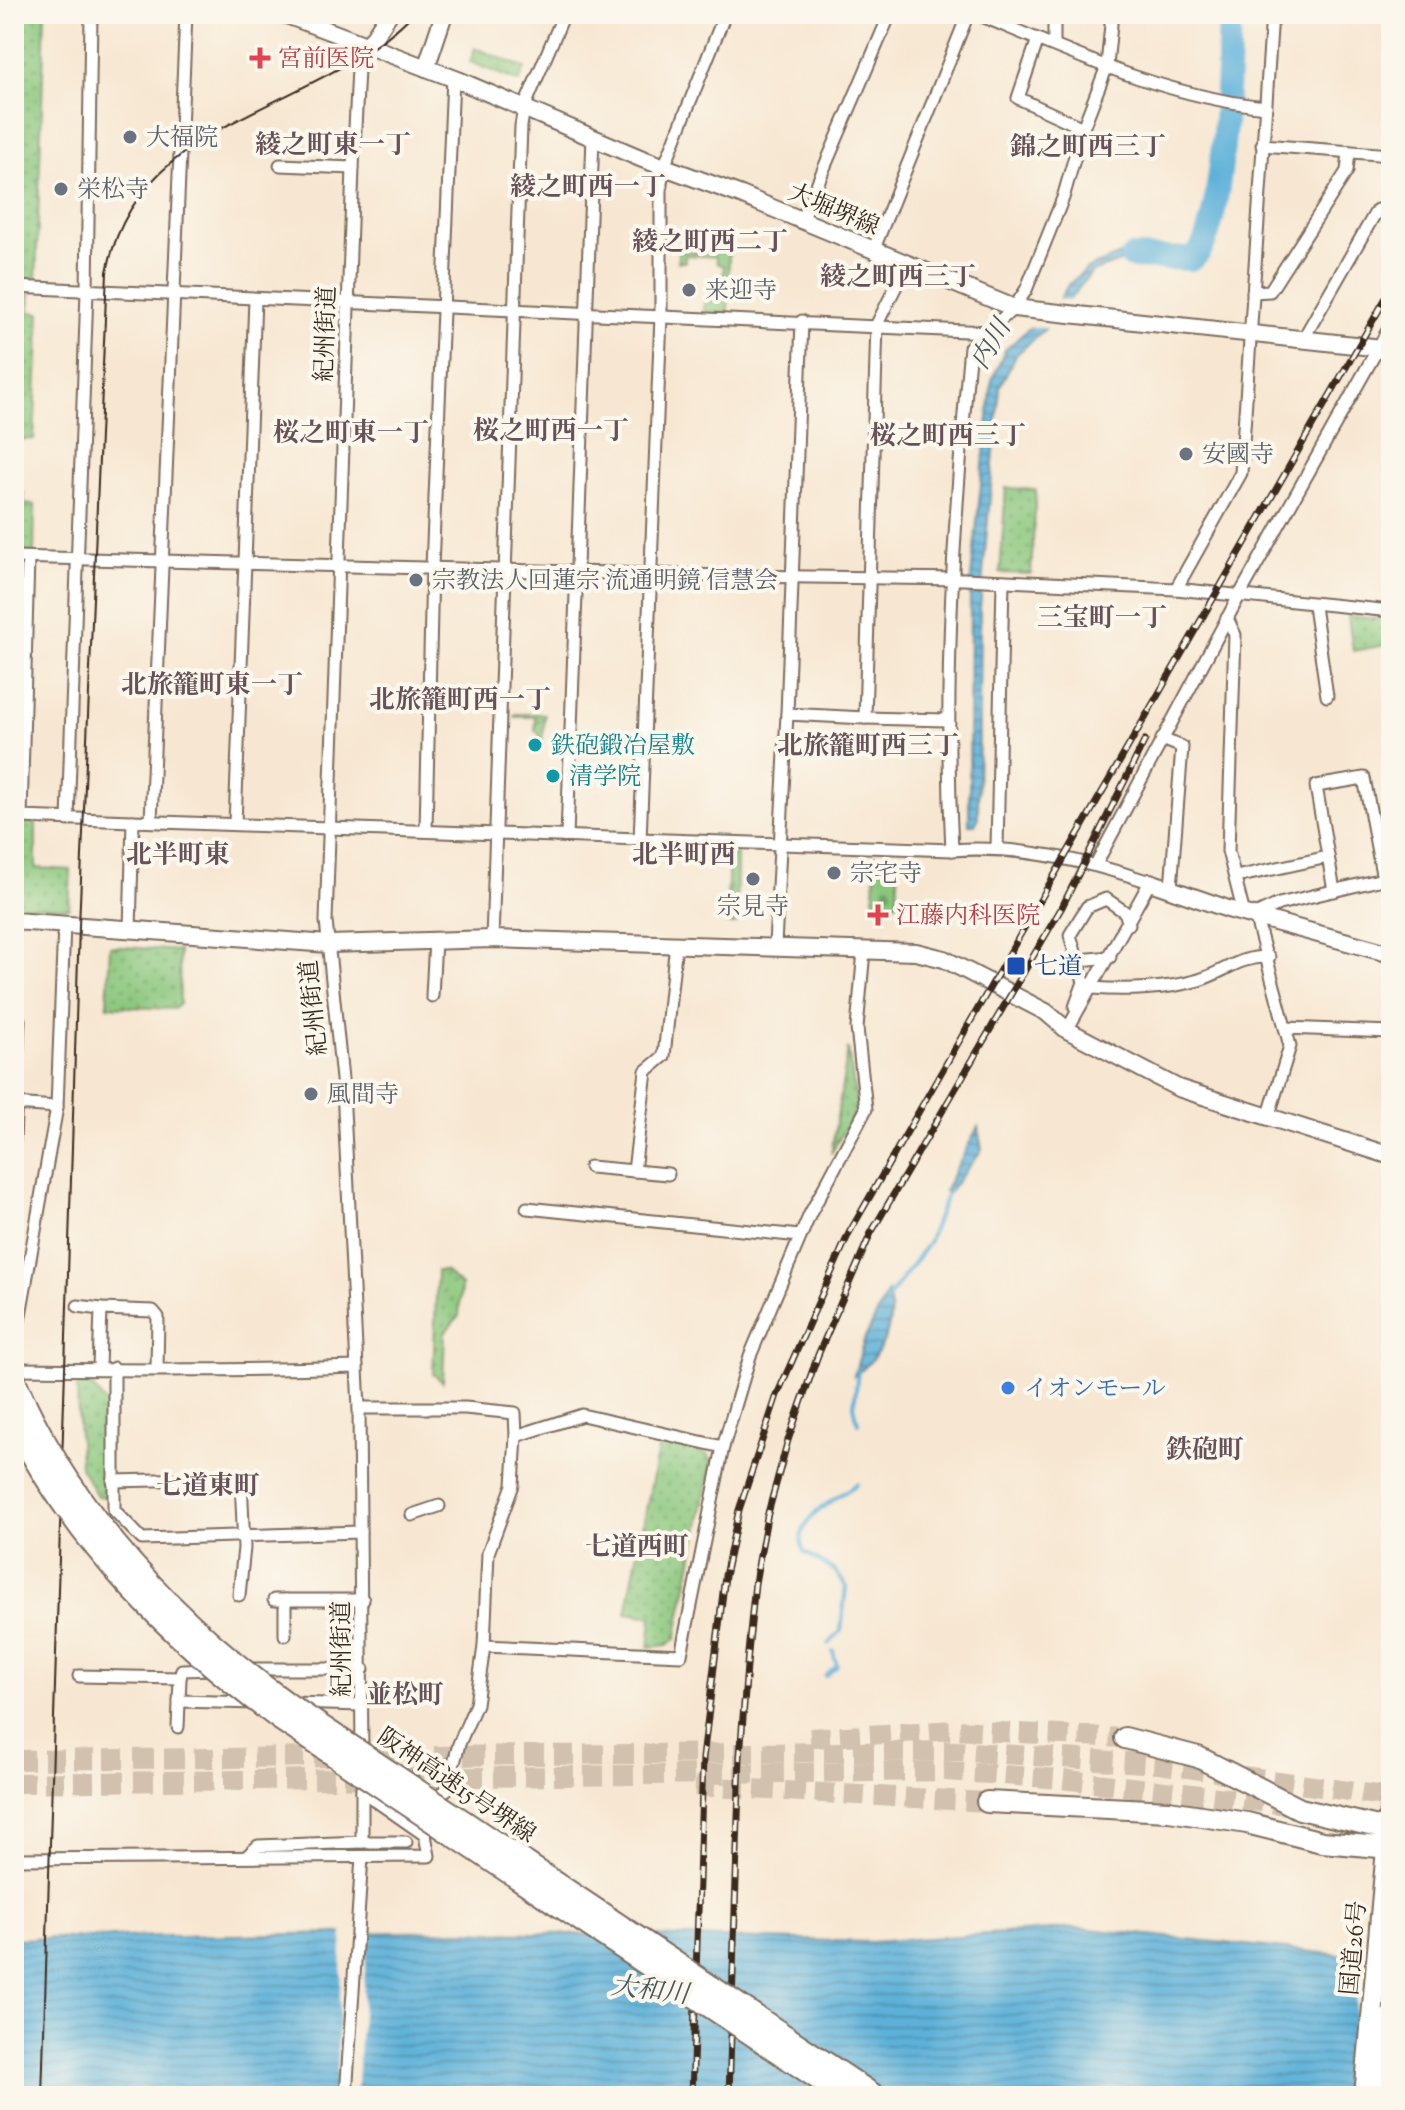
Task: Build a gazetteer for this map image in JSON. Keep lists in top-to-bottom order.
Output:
{
  "streets": {
    "highway": ["阪神高速15号堺線", "国道26号"],
    "street": ["大堀堺線", "紀州街道"]
  },
  "crossings": [
    ["大堀堺線", "紀州街道"]
  ],
  "districts": [
    "綾之町東一丁",
    "錦之町西三丁",
    "綾之町西一丁",
    "綾之町西二丁",
    "綾之町西三丁",
    "桜之町西一丁",
    "桜之町東一丁",
    "桜之町西三丁",
    "三宝町一丁",
    "北旅籠町東一丁",
    "北旅籠町西一丁",
    "北旅籠町西三丁",
    "北半町東",
    "北半町西",
    "鉄砲町",
    "七道東町",
    "七道西町",
    "並松町"
  ],
  "water": ["内川", "大和川"],
  "places": {
    "health": ["宮前医院", "江藤内科医院"],
    "other": [
      "大福院",
      "栄松寺",
      "来迎寺",
      "安國寺",
      "宗教法人回蓮宗 流通明鏡 信慧会",
      "鉄砲鍛冶屋敷",
      "清学院",
      "宗宅寺",
      "宗見寺",
      "風間寺",
      "イオンモール"
    ],
    "transit": ["七道"]
  }
}
